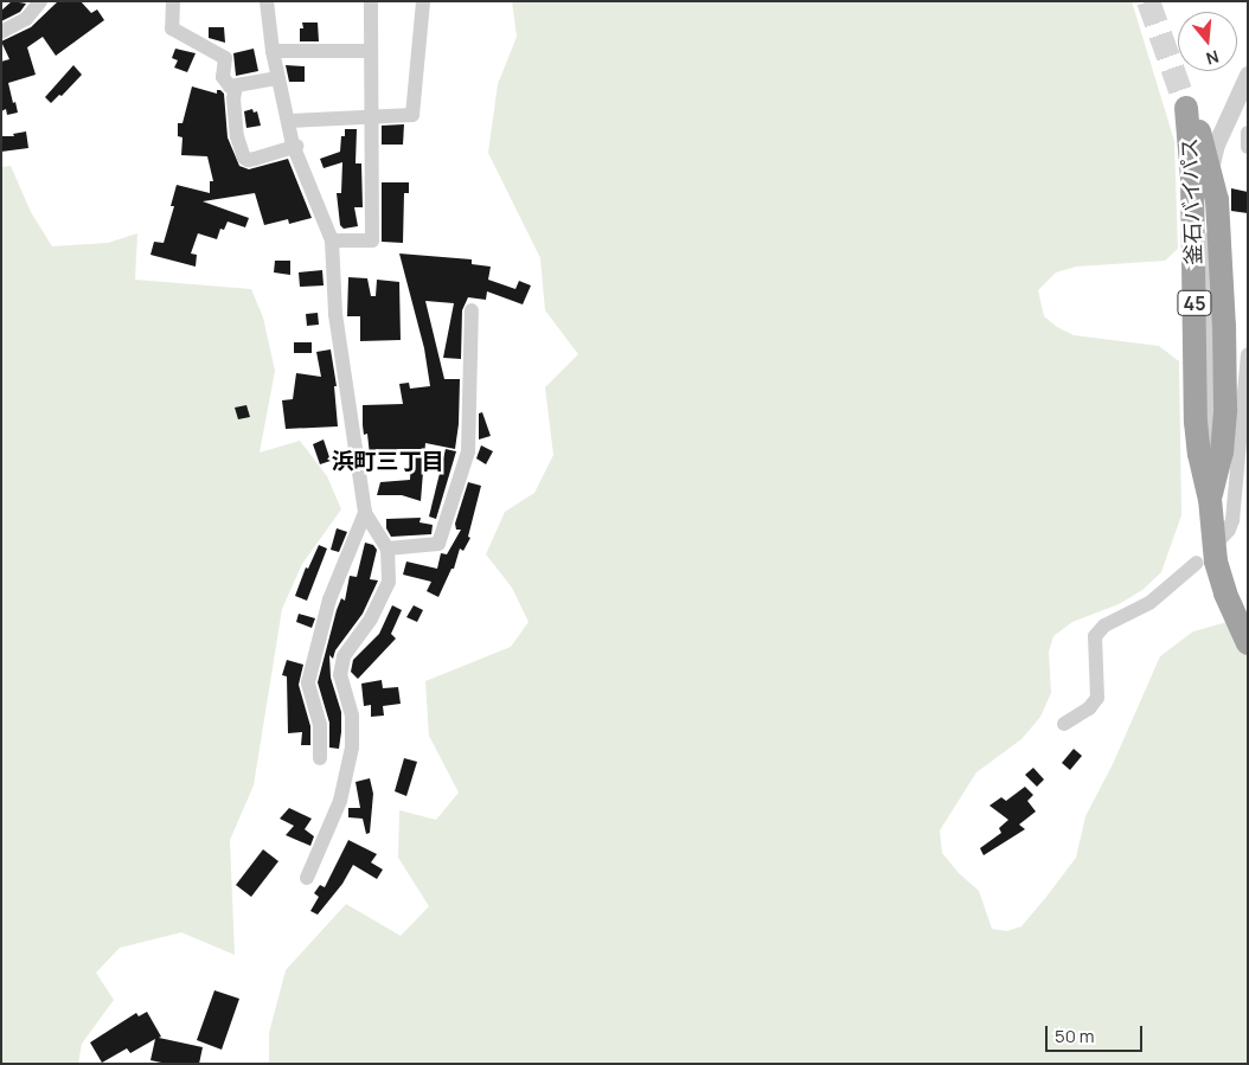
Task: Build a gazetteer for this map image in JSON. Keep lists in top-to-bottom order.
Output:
{
  "streets": {
    "highway": ["釜石バイパス", "45"]
  },
  "crossings": [
    ["釜石バイパス", "45"]
  ],
  "districts": ["浜町三丁目"],
  "scale_bar": "50 m",
  "north": "bottom"
}
